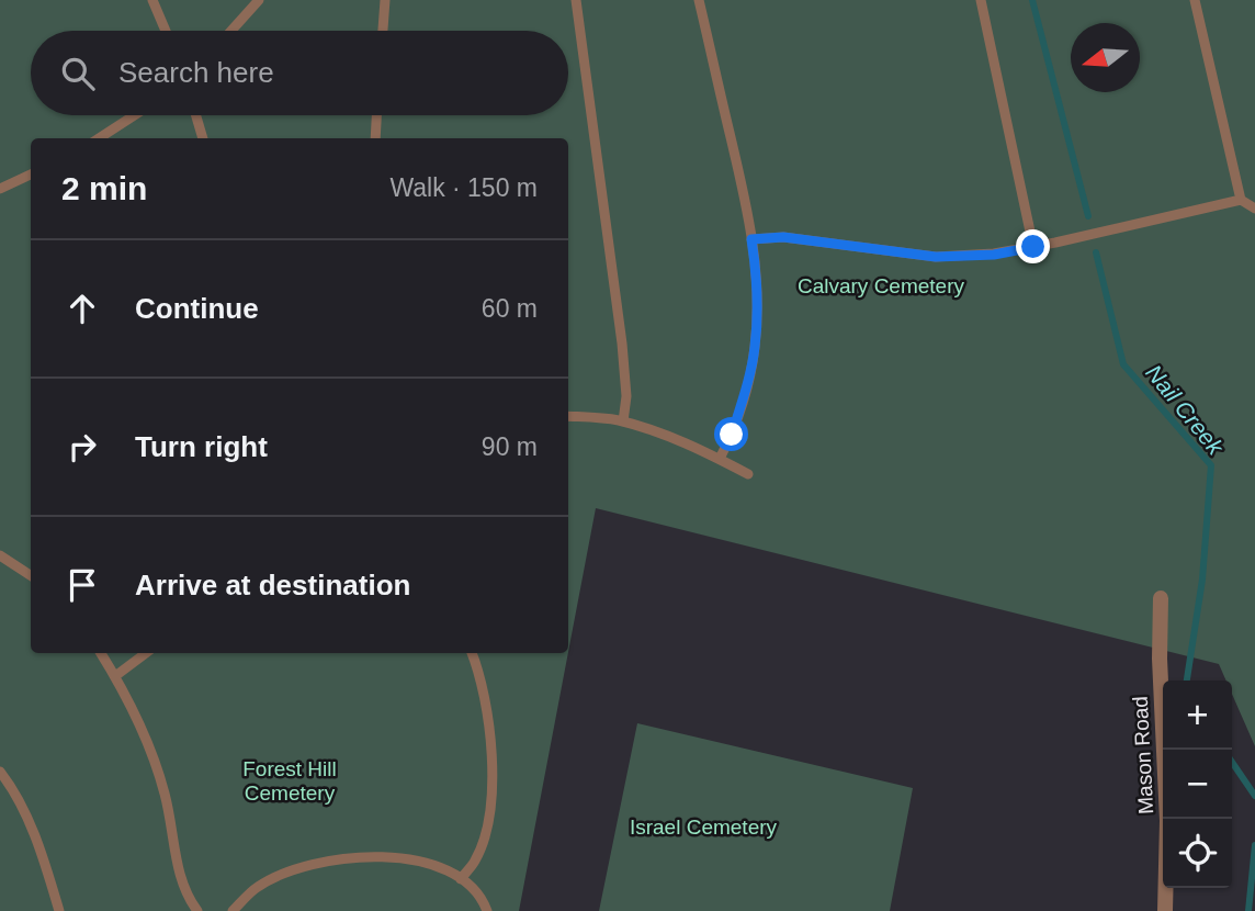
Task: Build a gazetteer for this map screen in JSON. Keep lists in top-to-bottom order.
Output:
{
  "streets": {
    "street": ["Mason Road"]
  },
  "water": ["Nail Creek"],
  "parks": ["Calvary Cemetery", "Forest Hill Cemetery", "Israel Cemetery"],
  "north": "left",
  "page": {
    "search": "Search here",
    "heading": ["2 min", "Walk · 150 m"],
    "list": [
      ["Continue", "60 m"],
      ["Turn right", "90 m"],
      "Arrive at destination"
    ],
    "map_buttons": ["+", "−"]
  }
}
